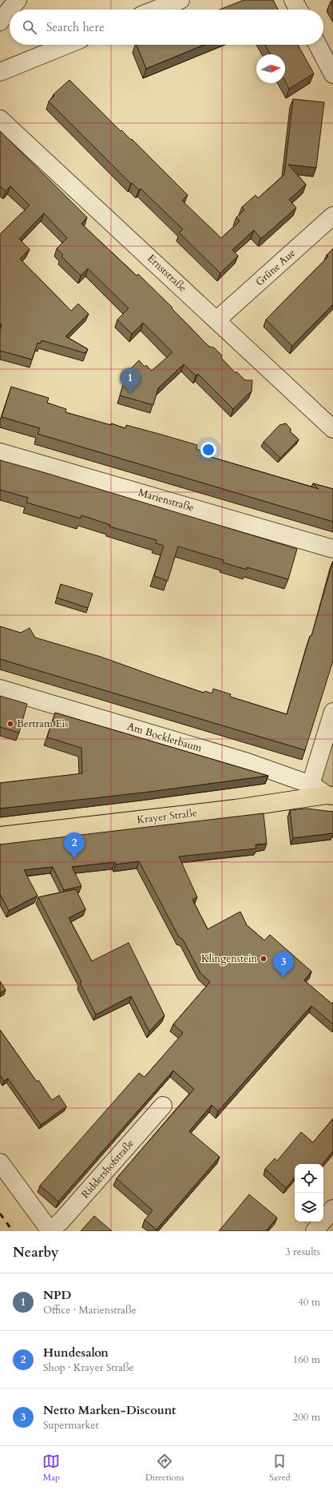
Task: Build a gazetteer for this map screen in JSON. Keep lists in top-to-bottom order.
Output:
{
  "streets": {
    "main road": ["Krayer Straße"],
    "street": [
      "Grüne Aue",
      "Ernststraße",
      "Marienstraße",
      "Am Bocklerbaum",
      "Riddershofstraße"
    ]
  },
  "crossings": [
    ["Grüne Aue", "Ernststraße"],
    ["Am Bocklerbaum", "Krayer Straße"]
  ],
  "places": ["Bertram Eis", "Klingenstein"],
  "north": "right",
  "page": {
    "search": "Search here",
    "pins": ["1", "2", "3"],
    "heading": ["Nearby", "3 results"],
    "list": [
      {
        "mark": "1",
        "name": "NPD",
        "note": "Office · Marienstraße",
        "value": "40 m"
      },
      {
        "mark": "2",
        "name": "Hundesalon",
        "note": "Shop · Krayer Straße",
        "value": "160 m"
      },
      {
        "mark": "3",
        "name": "Netto Marken-Discount",
        "note": "Supermarket",
        "value": "200 m"
      }
    ],
    "nav": ["Map", "Directions", "Saved"]
  }
}
